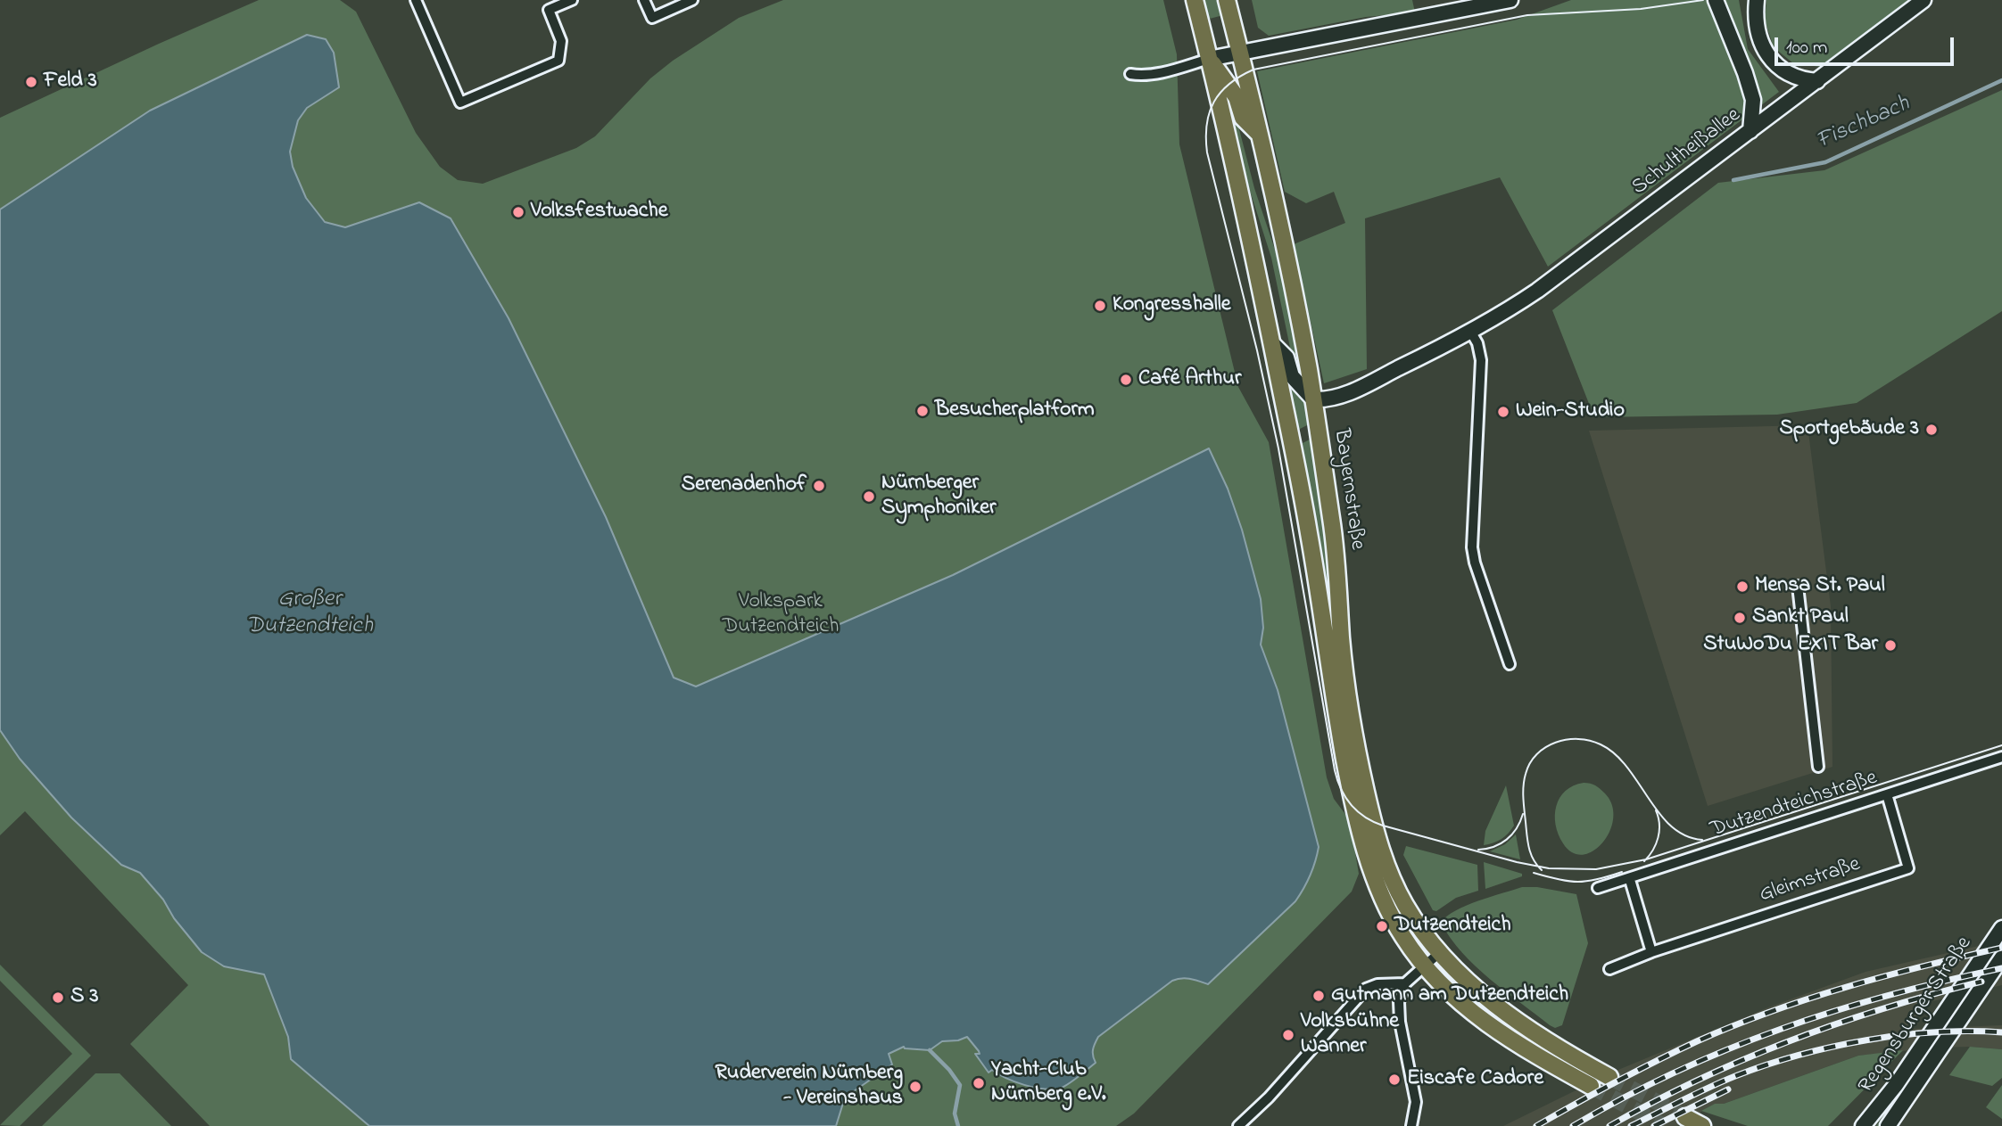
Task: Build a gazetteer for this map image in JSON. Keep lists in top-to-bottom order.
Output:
{
  "streets": {
    "main road": ["Schultheißallee", "Bayernstraße", "Regensburger Straße"],
    "street": ["Dutzendteichstraße", "Gleimstraße"]
  },
  "crossings": [
    ["Schultheißallee", "Bayernstraße"],
    ["Dutzendteichstraße", "Gleimstraße"]
  ],
  "water": ["Fischbach", "Großer Dutzendteich"],
  "parks": ["Volkspark Dutzendteich"],
  "places": [
    "Feld 3",
    "Volksfestwache",
    "Kongresshalle",
    "Café Arthur",
    "Besucherplatform",
    "Wein-Studio",
    "Sportgebäude 3",
    "Serenadenhof",
    "Nürnberger Symphoniker",
    "Mensa St. Paul",
    "Sankt Paul",
    "StuWoDu EXIT Bar",
    "Dutzendteich",
    "Gutmann am Dutzendteich",
    "S 3",
    "Volksbühne Wanner",
    "Eiscafe Cadore",
    "Yacht-Club Nürnberg e.V.",
    "Ruderverein Nürnberg - Vereinshaus"
  ],
  "scale_bar": "100 m"
}
